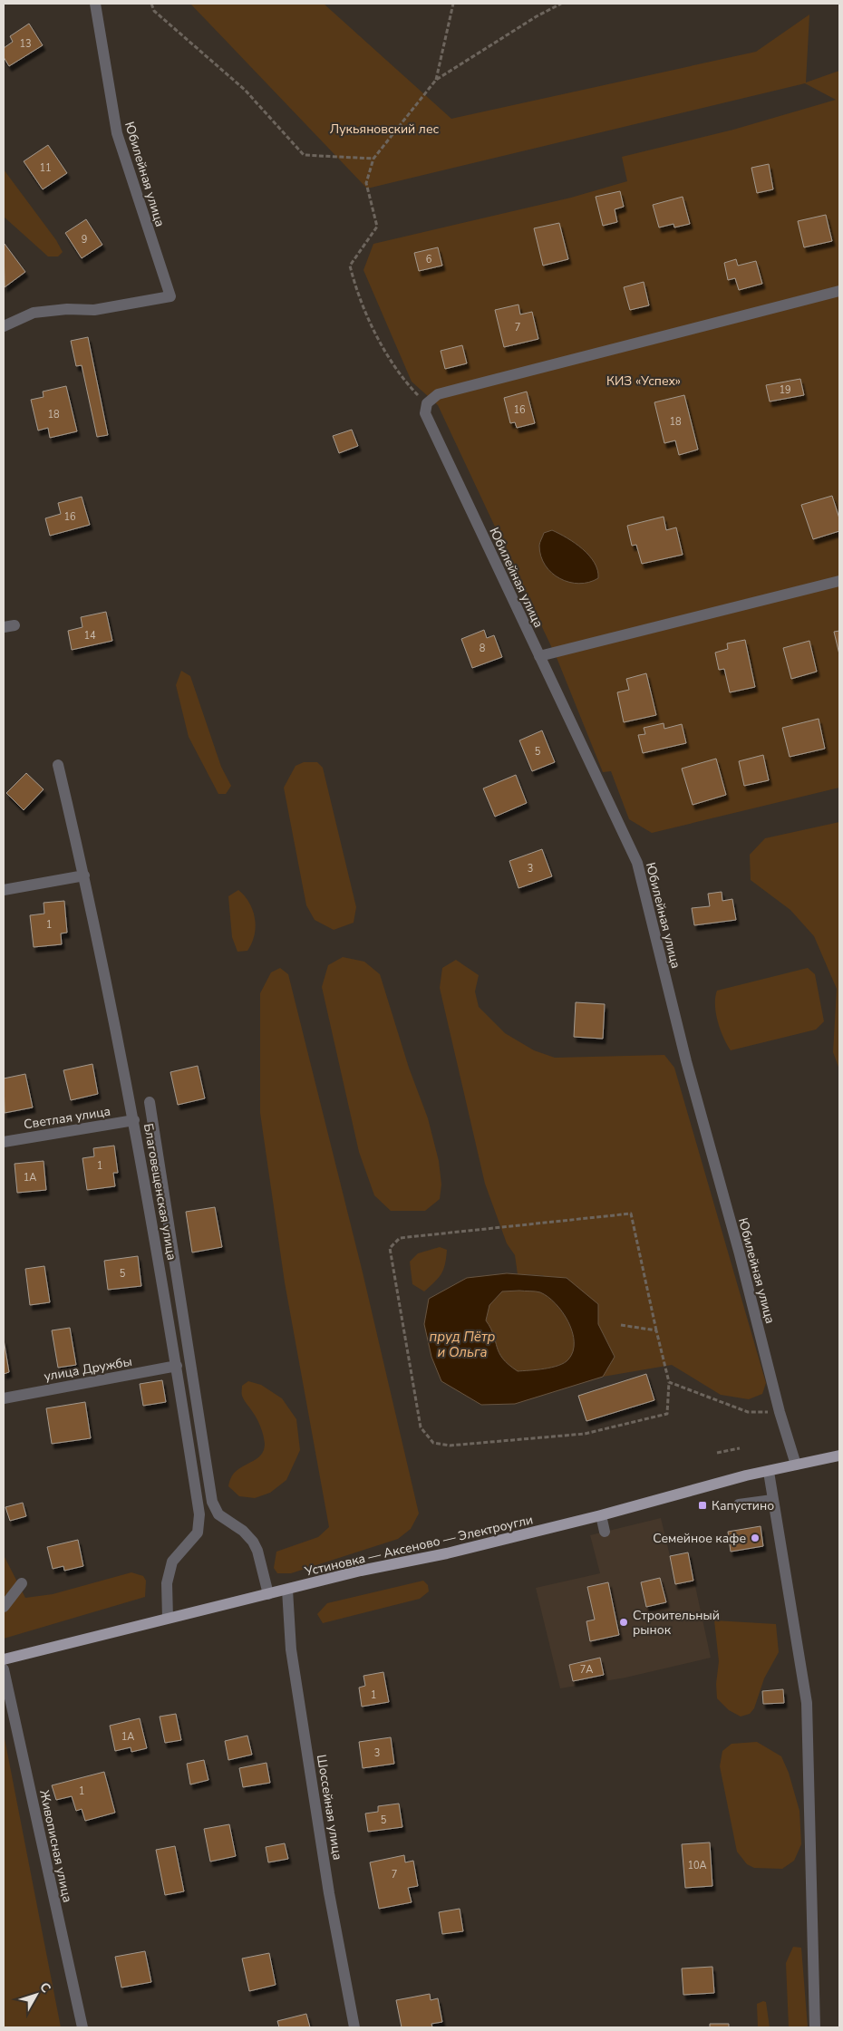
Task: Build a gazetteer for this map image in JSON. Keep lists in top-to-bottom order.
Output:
{
  "streets": {
    "main road": ["Устиновка — Аксеново — Электроугли"],
    "street": [
      "Юбилейная улица",
      "Светлая улица",
      "Благовещенская улица",
      "улица Дружбы",
      "Шоссейная улица",
      "Живописная улица"
    ]
  },
  "crossings": [
    ["Юбилейная улица", "Устиновка — Аксеново — Электроугли"],
    ["Светлая улица", "Благовещенская улица"],
    ["Благовещенская улица", "улица Дружбы"],
    ["Благовещенская улица", "Устиновка — Аксеново — Электроугли"],
    ["Устиновка — Аксеново — Электроугли", "Шоссейная улица"]
  ],
  "water": ["пруд Пётр и Ольга"],
  "parks": ["Лукьяновский лес", "КИЗ «Успех»"],
  "places": {
    "transit": ["Капустино"],
    "other": ["Семейное кафе", "Строительный рынок"]
  },
  "house_numbers": [
    "13",
    "11",
    "9",
    "6",
    "7",
    "19",
    "16",
    "18",
    "18",
    "16",
    "14",
    "8",
    "5",
    "3",
    "1",
    "1",
    "1А",
    "5",
    "7А",
    "1",
    "1А",
    "3",
    "1",
    "5",
    "10А",
    "7"
  ],
  "north": "top right"
}
